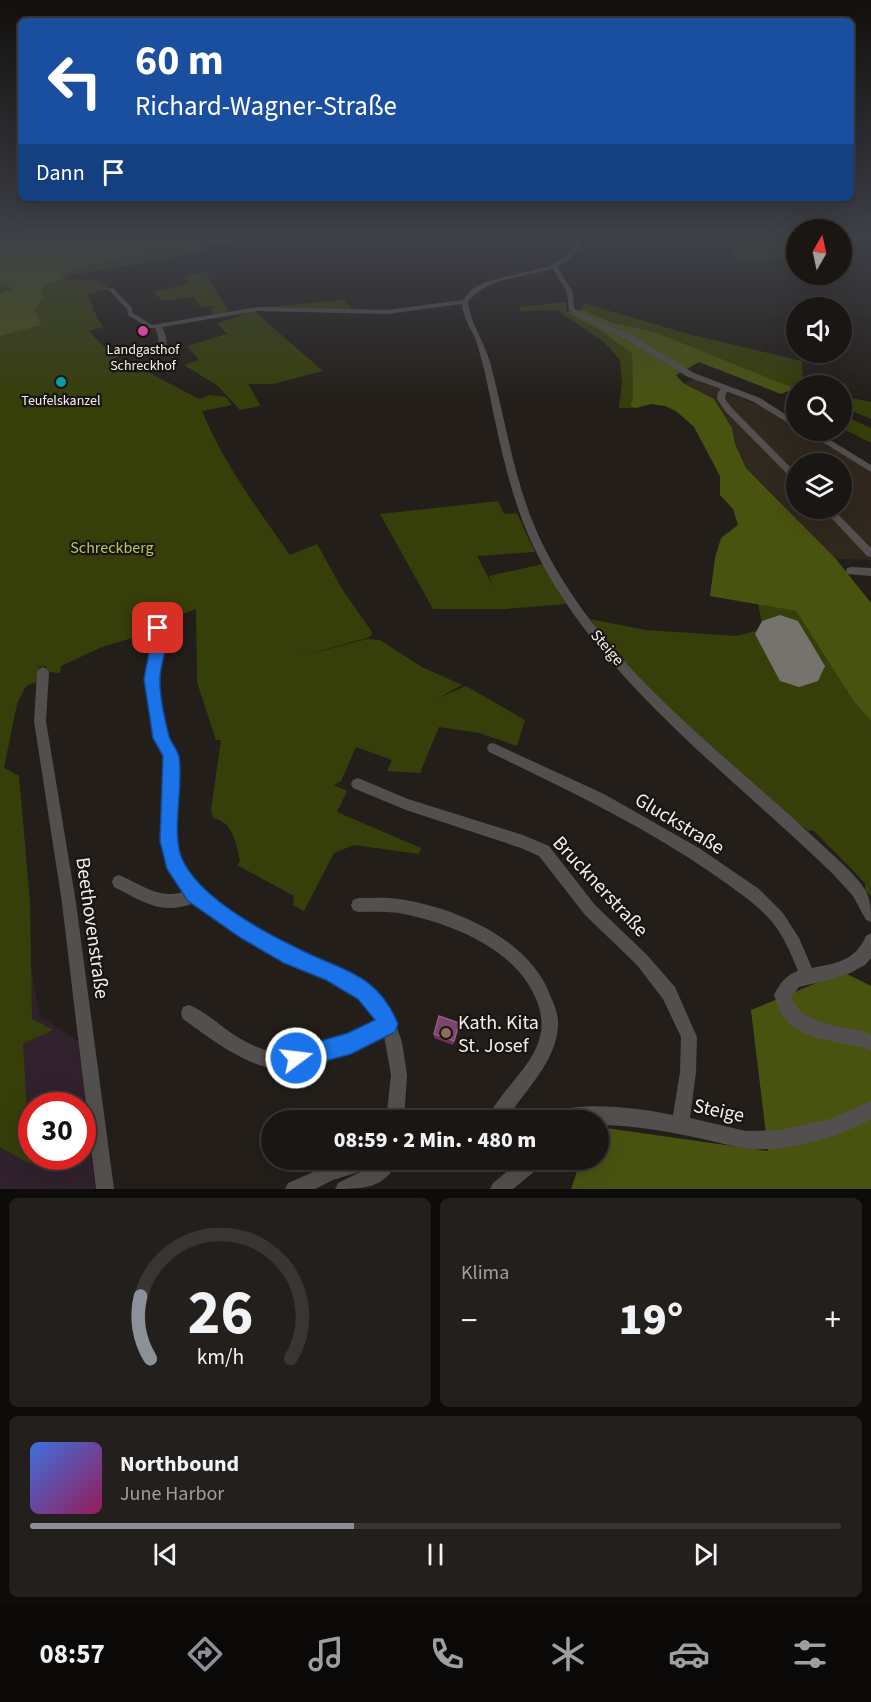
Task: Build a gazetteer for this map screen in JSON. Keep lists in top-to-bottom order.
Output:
{
  "streets": {
    "street": [
      "Steige",
      "Gluckstraße",
      "Brucknerstraße",
      "Beethovenstraße"
    ]
  },
  "crossings": [
    ["Steige", "Brucknerstraße"]
  ],
  "parks": ["Schreckberg"],
  "places": ["Landgasthof Schreckhof", "Teufelskanzel", "Kath. Kita St. Josef"],
  "north": "top",
  "page": {
    "turn": ["60 m", "Richard-Wagner-Straße"],
    "then": "Dann",
    "limit": "30",
    "trip": "08:59 · 2 Min. · 480 m",
    "tile": "Klima",
    "heat": ["−", "19°", "+"],
    "song": ["Northbound", "June Harbor"],
    "tabs": "08:57",
    "gauge": ["26", "km/h"]
  }
}
